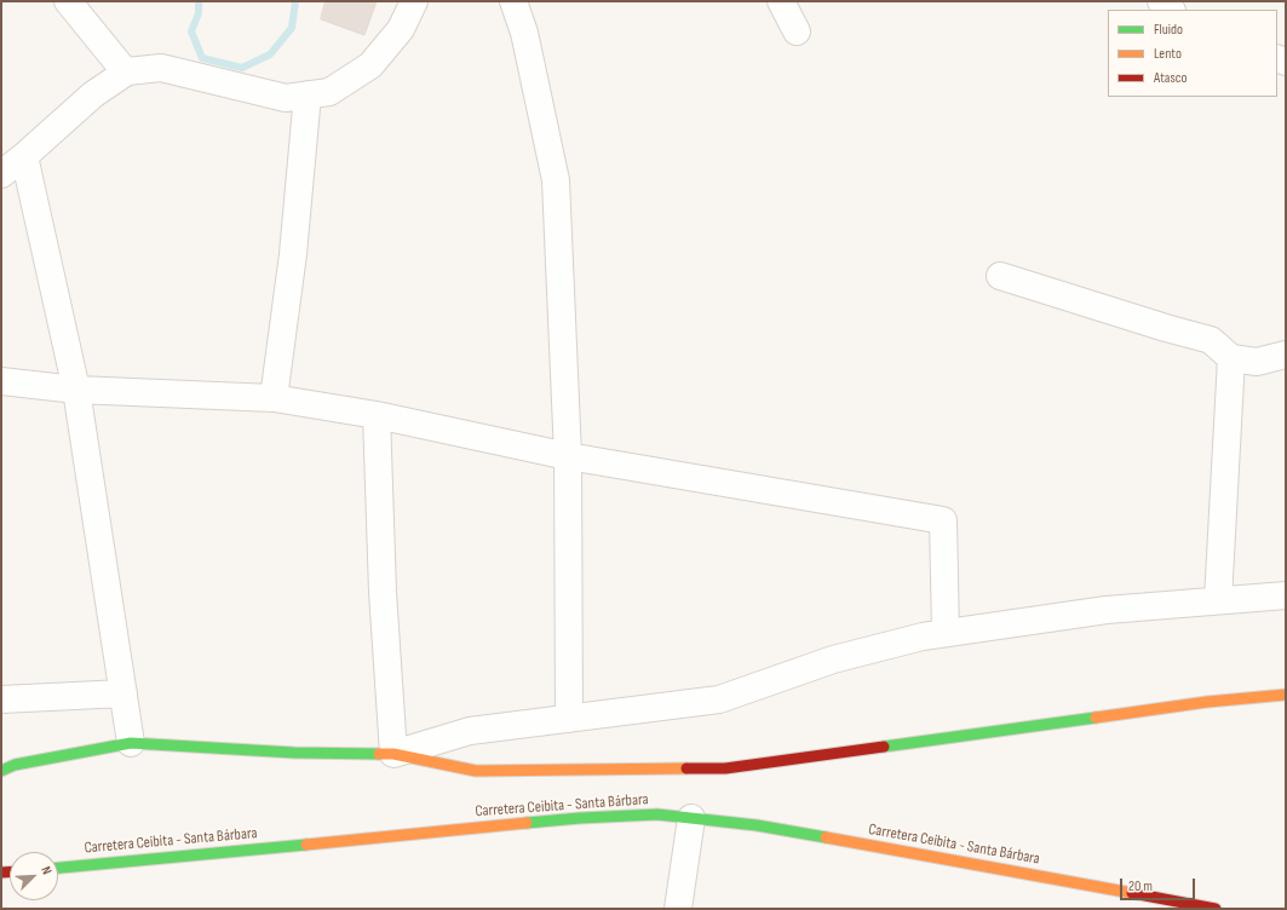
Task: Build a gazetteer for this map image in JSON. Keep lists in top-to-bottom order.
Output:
{
  "streets": {
    "street": ["Carretera Ceibita - Santa Bárbara"]
  },
  "legend": ["Fluido", "Lento", "Atasco"],
  "scale_bar": "20 m",
  "north": "top right"
}
